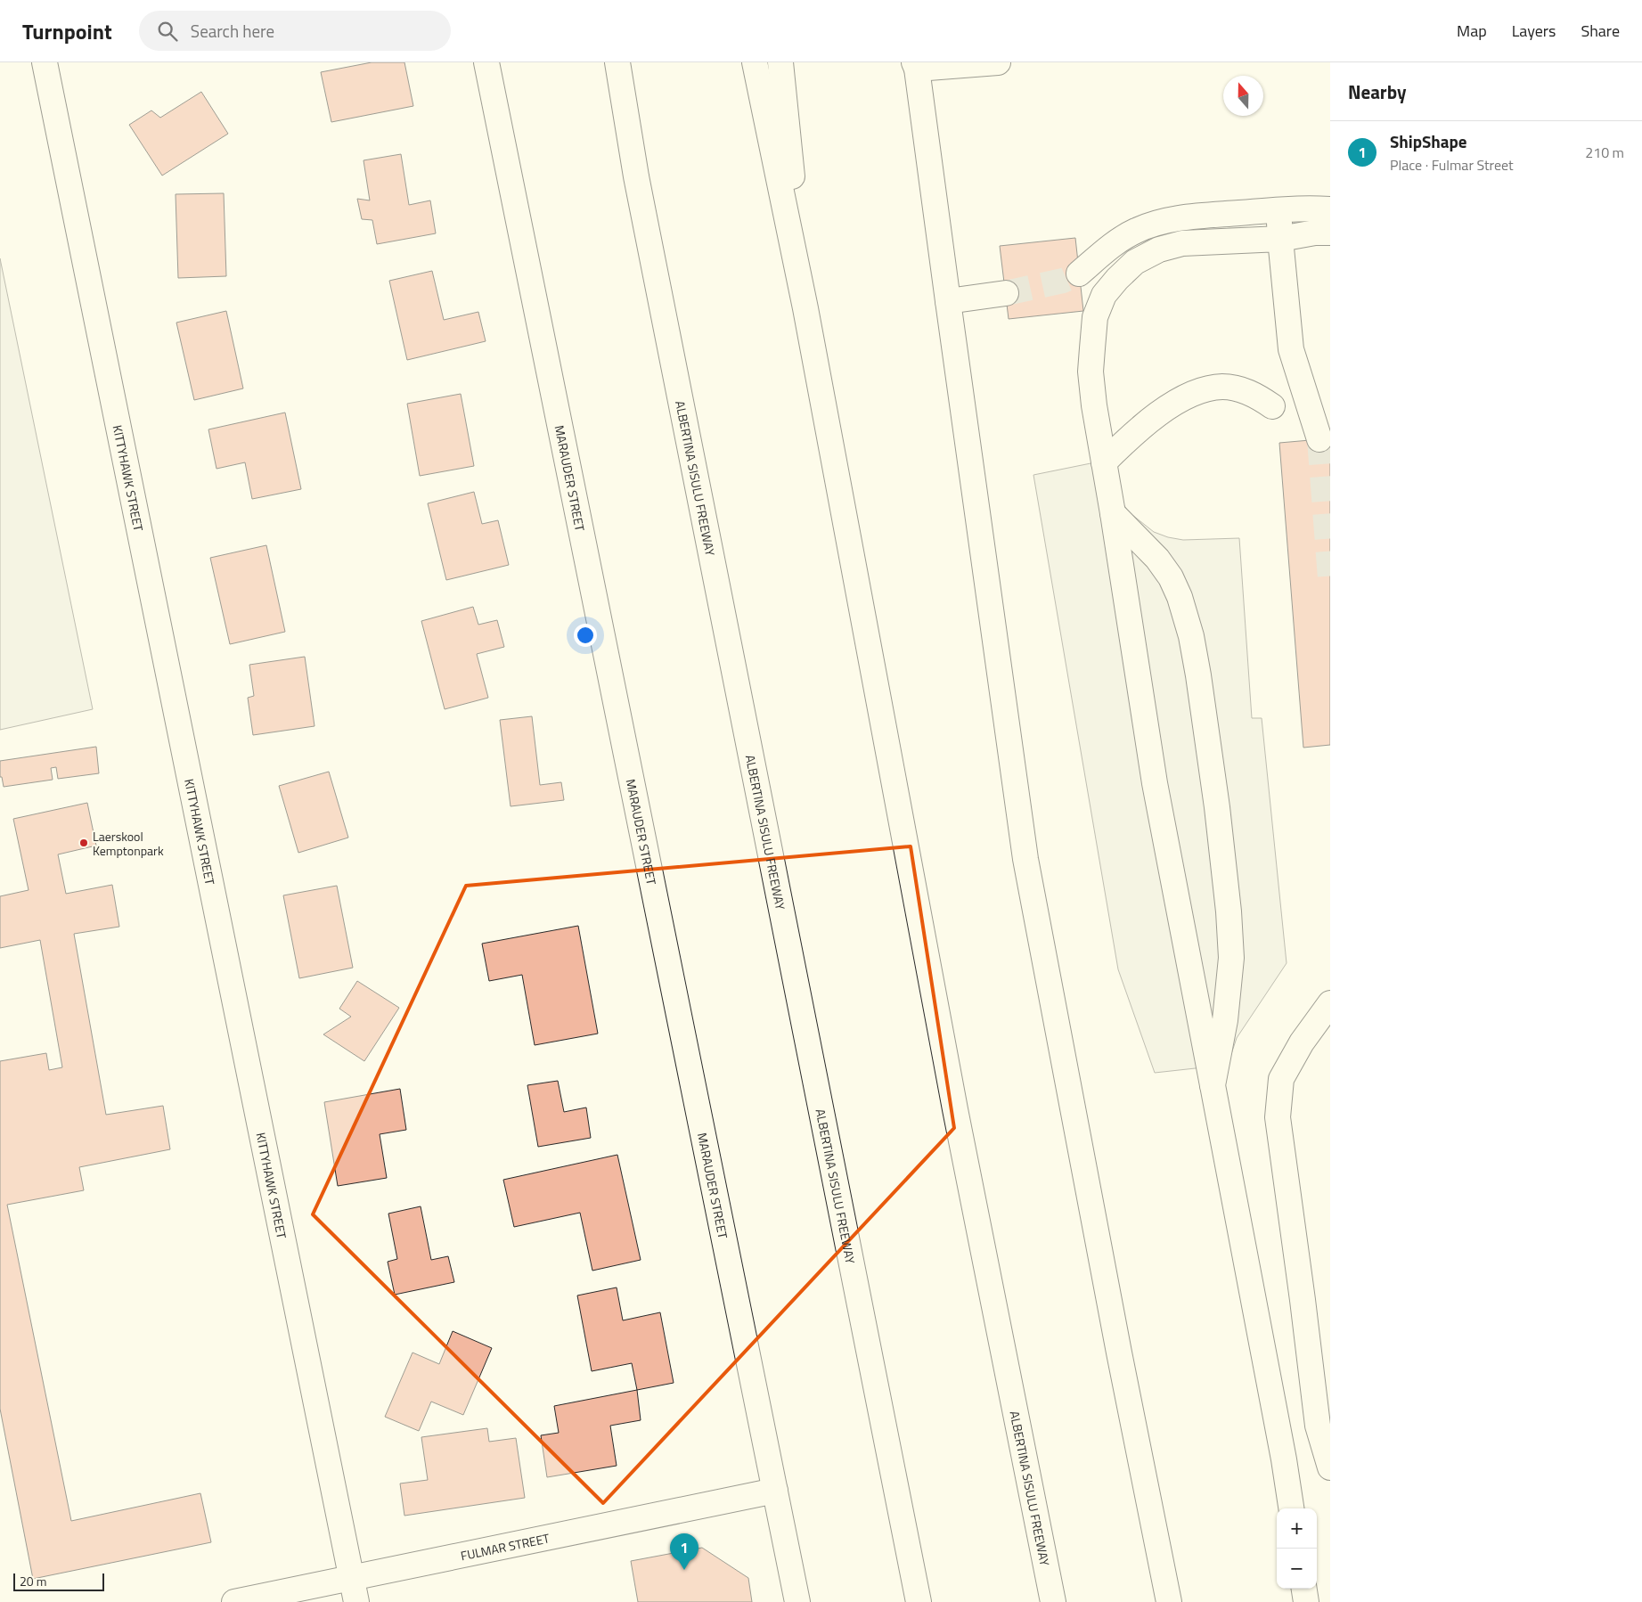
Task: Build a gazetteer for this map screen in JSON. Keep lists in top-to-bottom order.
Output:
{
  "streets": {
    "main road": [
      "KITTYHAWK STREET",
      "MARAUDER STREET",
      "ALBERTINA SISULU FREEWAY",
      "FULMAR STREET"
    ]
  },
  "crossings": [
    ["KITTYHAWK STREET", "FULMAR STREET"],
    ["MARAUDER STREET", "FULMAR STREET"]
  ],
  "places": ["Laerskool Kemptonpark"],
  "scale_bar": "20 m",
  "north": "top",
  "page": {
    "header": "Turnpoint",
    "search": "Search here",
    "nav": ["Map", "Layers", "Share"],
    "heading": "Nearby",
    "list": [
      {
        "mark": "1",
        "name": "ShipShape",
        "note": "Place · Fulmar Street",
        "value": "210 m"
      }
    ],
    "map_buttons": ["+", "−"],
    "pins": "1",
    "scale": "20 m"
  }
}
